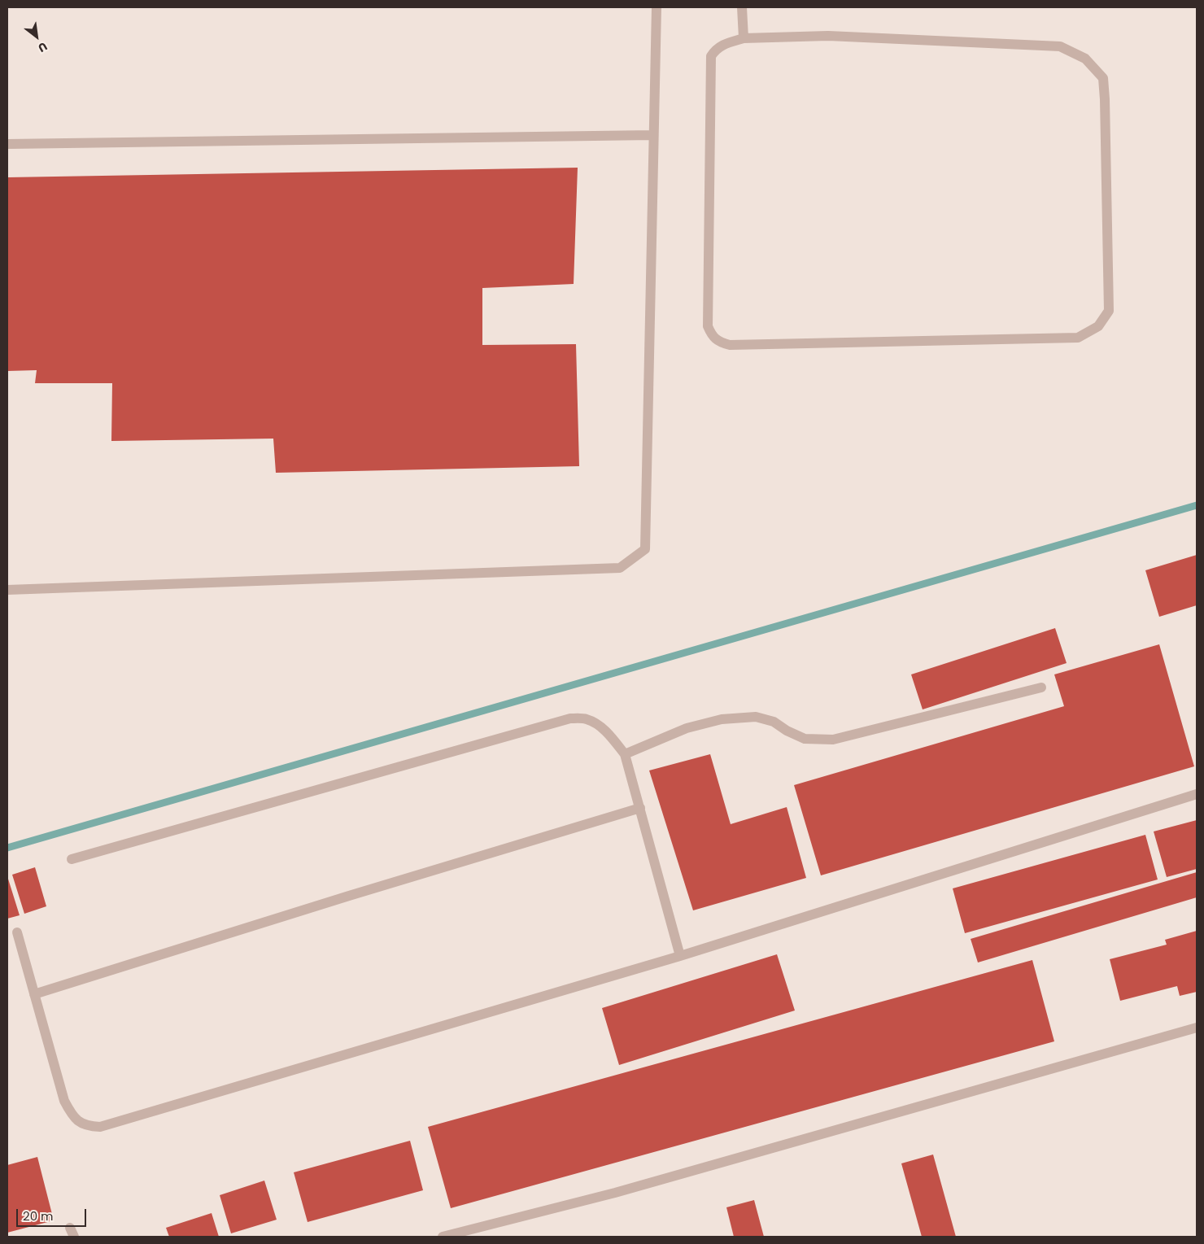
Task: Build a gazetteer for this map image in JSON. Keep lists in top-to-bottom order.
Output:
{
  "scale_bar": "20 m",
  "north": "bottom right"
}
